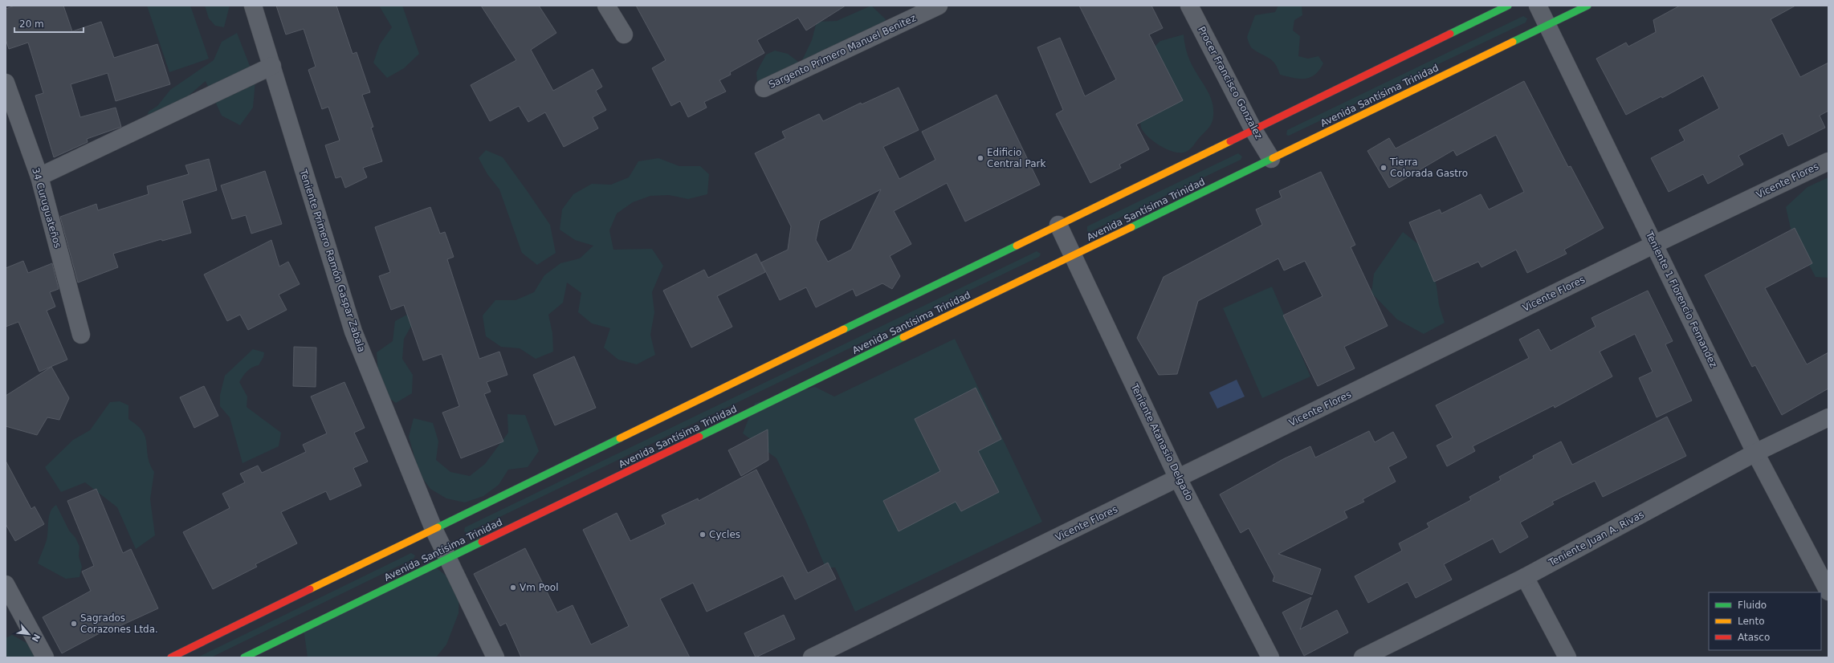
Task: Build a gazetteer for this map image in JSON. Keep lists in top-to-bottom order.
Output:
{
  "streets": {
    "main road": ["Avenida Santísima Trinidad"],
    "street": [
      "Sargento Primero Manuel Benitez",
      "Procer Francisco Gonzalez",
      "Vicente Flores",
      "34 Curuguateños",
      "Teniente Primero Ramón Gaspar Zabala",
      "Teniente 1 Florencio Fernandez",
      "Teniente Atanasio Delgado",
      "Teniente Juan A. Rivas"
    ]
  },
  "crossings": [
    ["Procer Francisco Gonzalez", "Avenida Santísima Trinidad"],
    ["Avenida Santísima Trinidad", "Teniente Primero Ramón Gaspar Zabala"],
    ["Avenida Santísima Trinidad", "Teniente 1 Florencio Fernandez"],
    ["Avenida Santísima Trinidad", "Teniente Atanasio Delgado"],
    ["Vicente Flores", "Teniente 1 Florencio Fernandez"],
    ["Vicente Flores", "Teniente Atanasio Delgado"],
    ["Teniente 1 Florencio Fernandez", "Teniente Juan A. Rivas"]
  ],
  "places": [
    "Edificio Central Park",
    "Tierra Colorada Gastro",
    "Cycles",
    "Vm Pool",
    "Sagrados Corazones Ltda."
  ],
  "legend": ["Fluido", "Lento", "Atasco"],
  "scale_bar": "20 m",
  "north": "bottom right"
}
